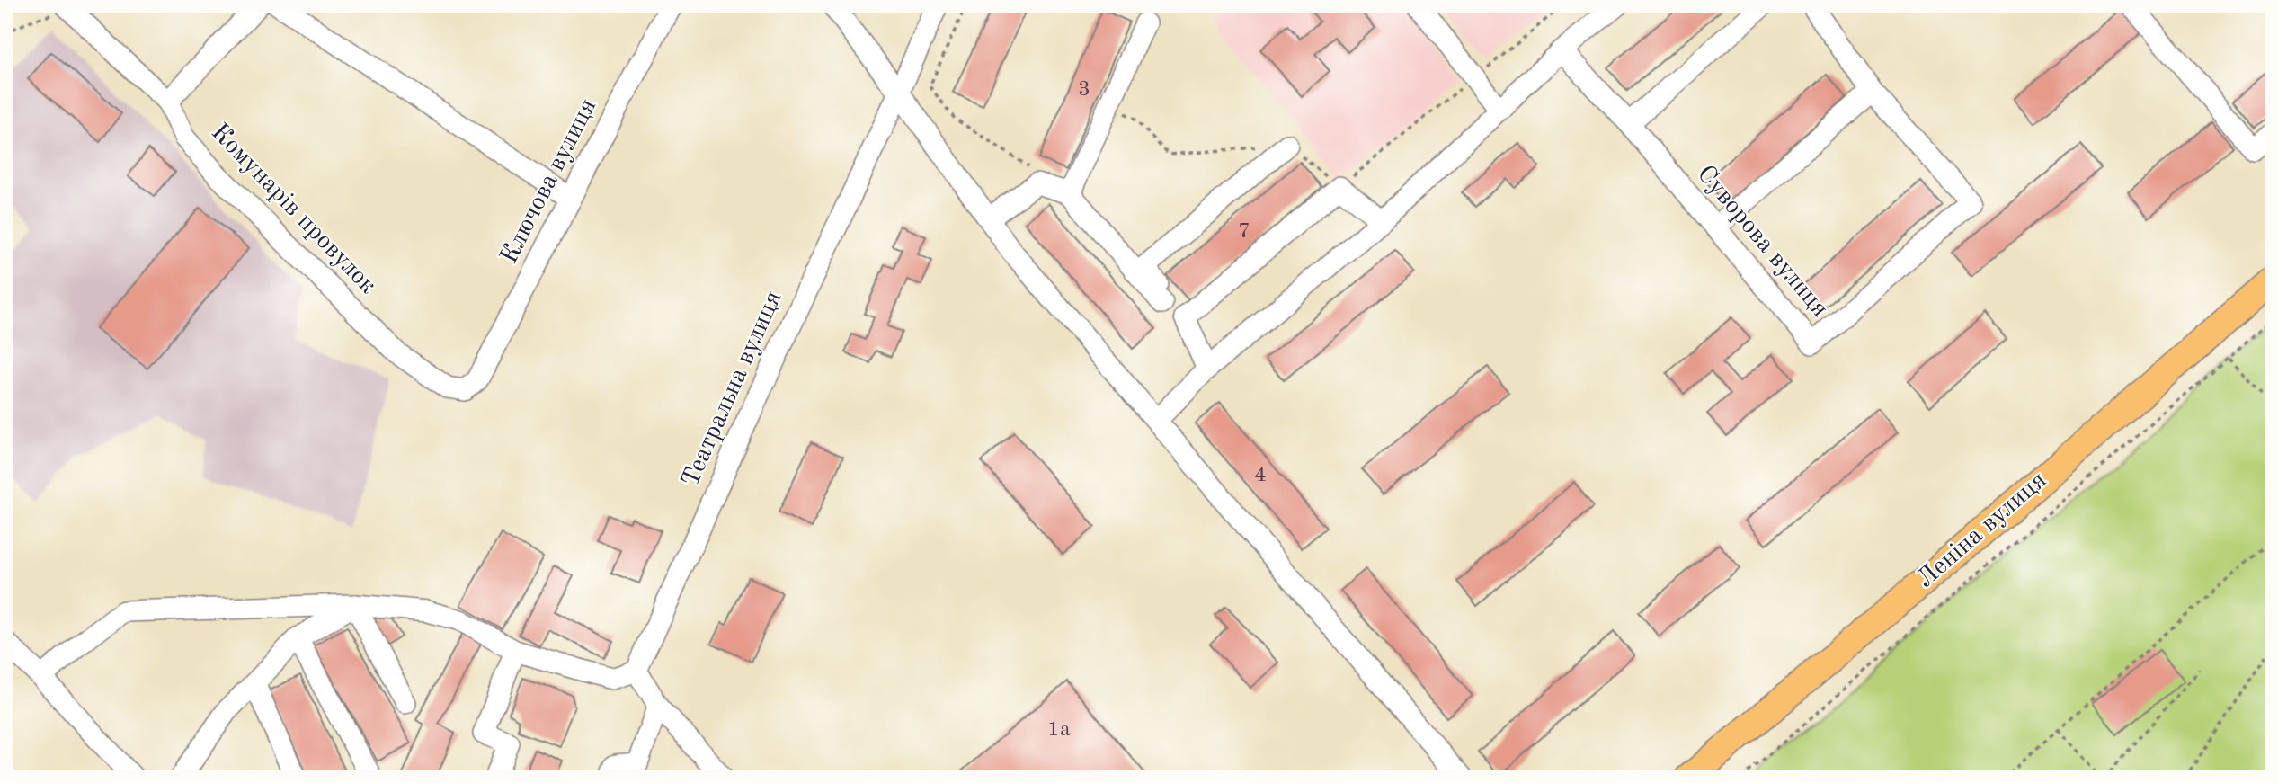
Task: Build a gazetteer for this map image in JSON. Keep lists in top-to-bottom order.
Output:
{
  "streets": {
    "main road": ["Леніна вулиця"],
    "street": [
      "Ключова вулиця",
      "Комунарів провулок",
      "Суворова вулиця",
      "Театральна вулиця"
    ]
  },
  "crossings": [
    ["Ключова вулиця", "Комунарів провулок"]
  ],
  "house_numbers": [
    "3",
    "7",
    "4",
    "1а"
  ]
}
